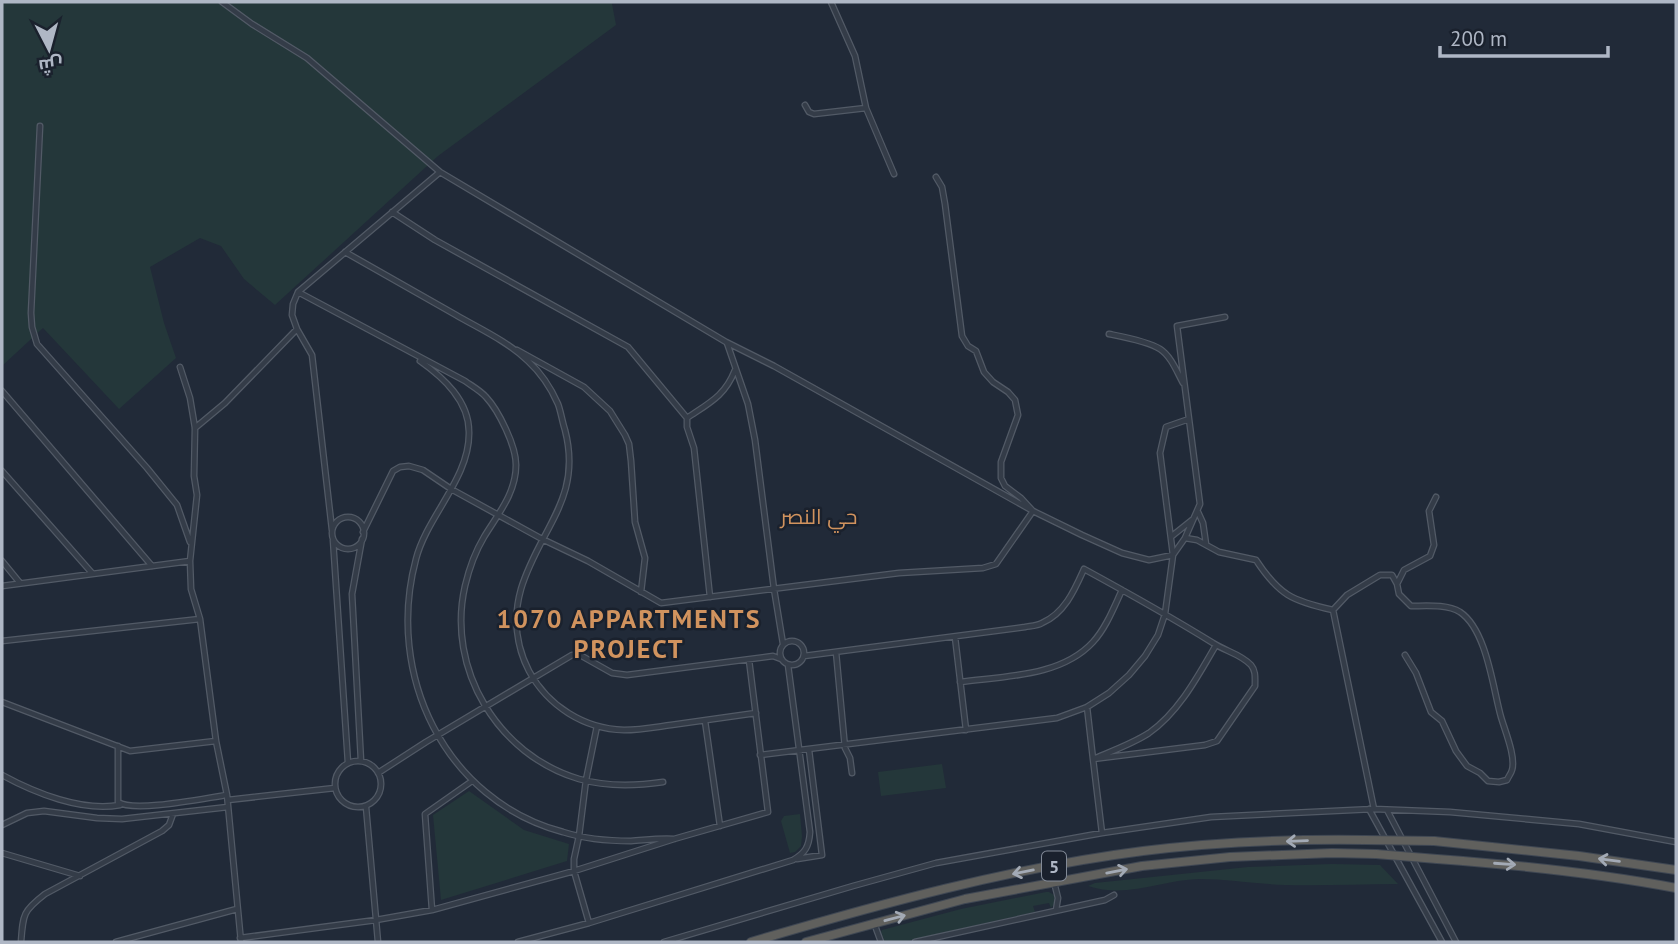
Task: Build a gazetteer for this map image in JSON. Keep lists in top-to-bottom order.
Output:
{
  "streets": {
    "highway": ["5"]
  },
  "districts": ["حي النصر", "1070 APPARTMENTS PROJECT"],
  "scale_bar": "200 m",
  "north": "bottom"
}
